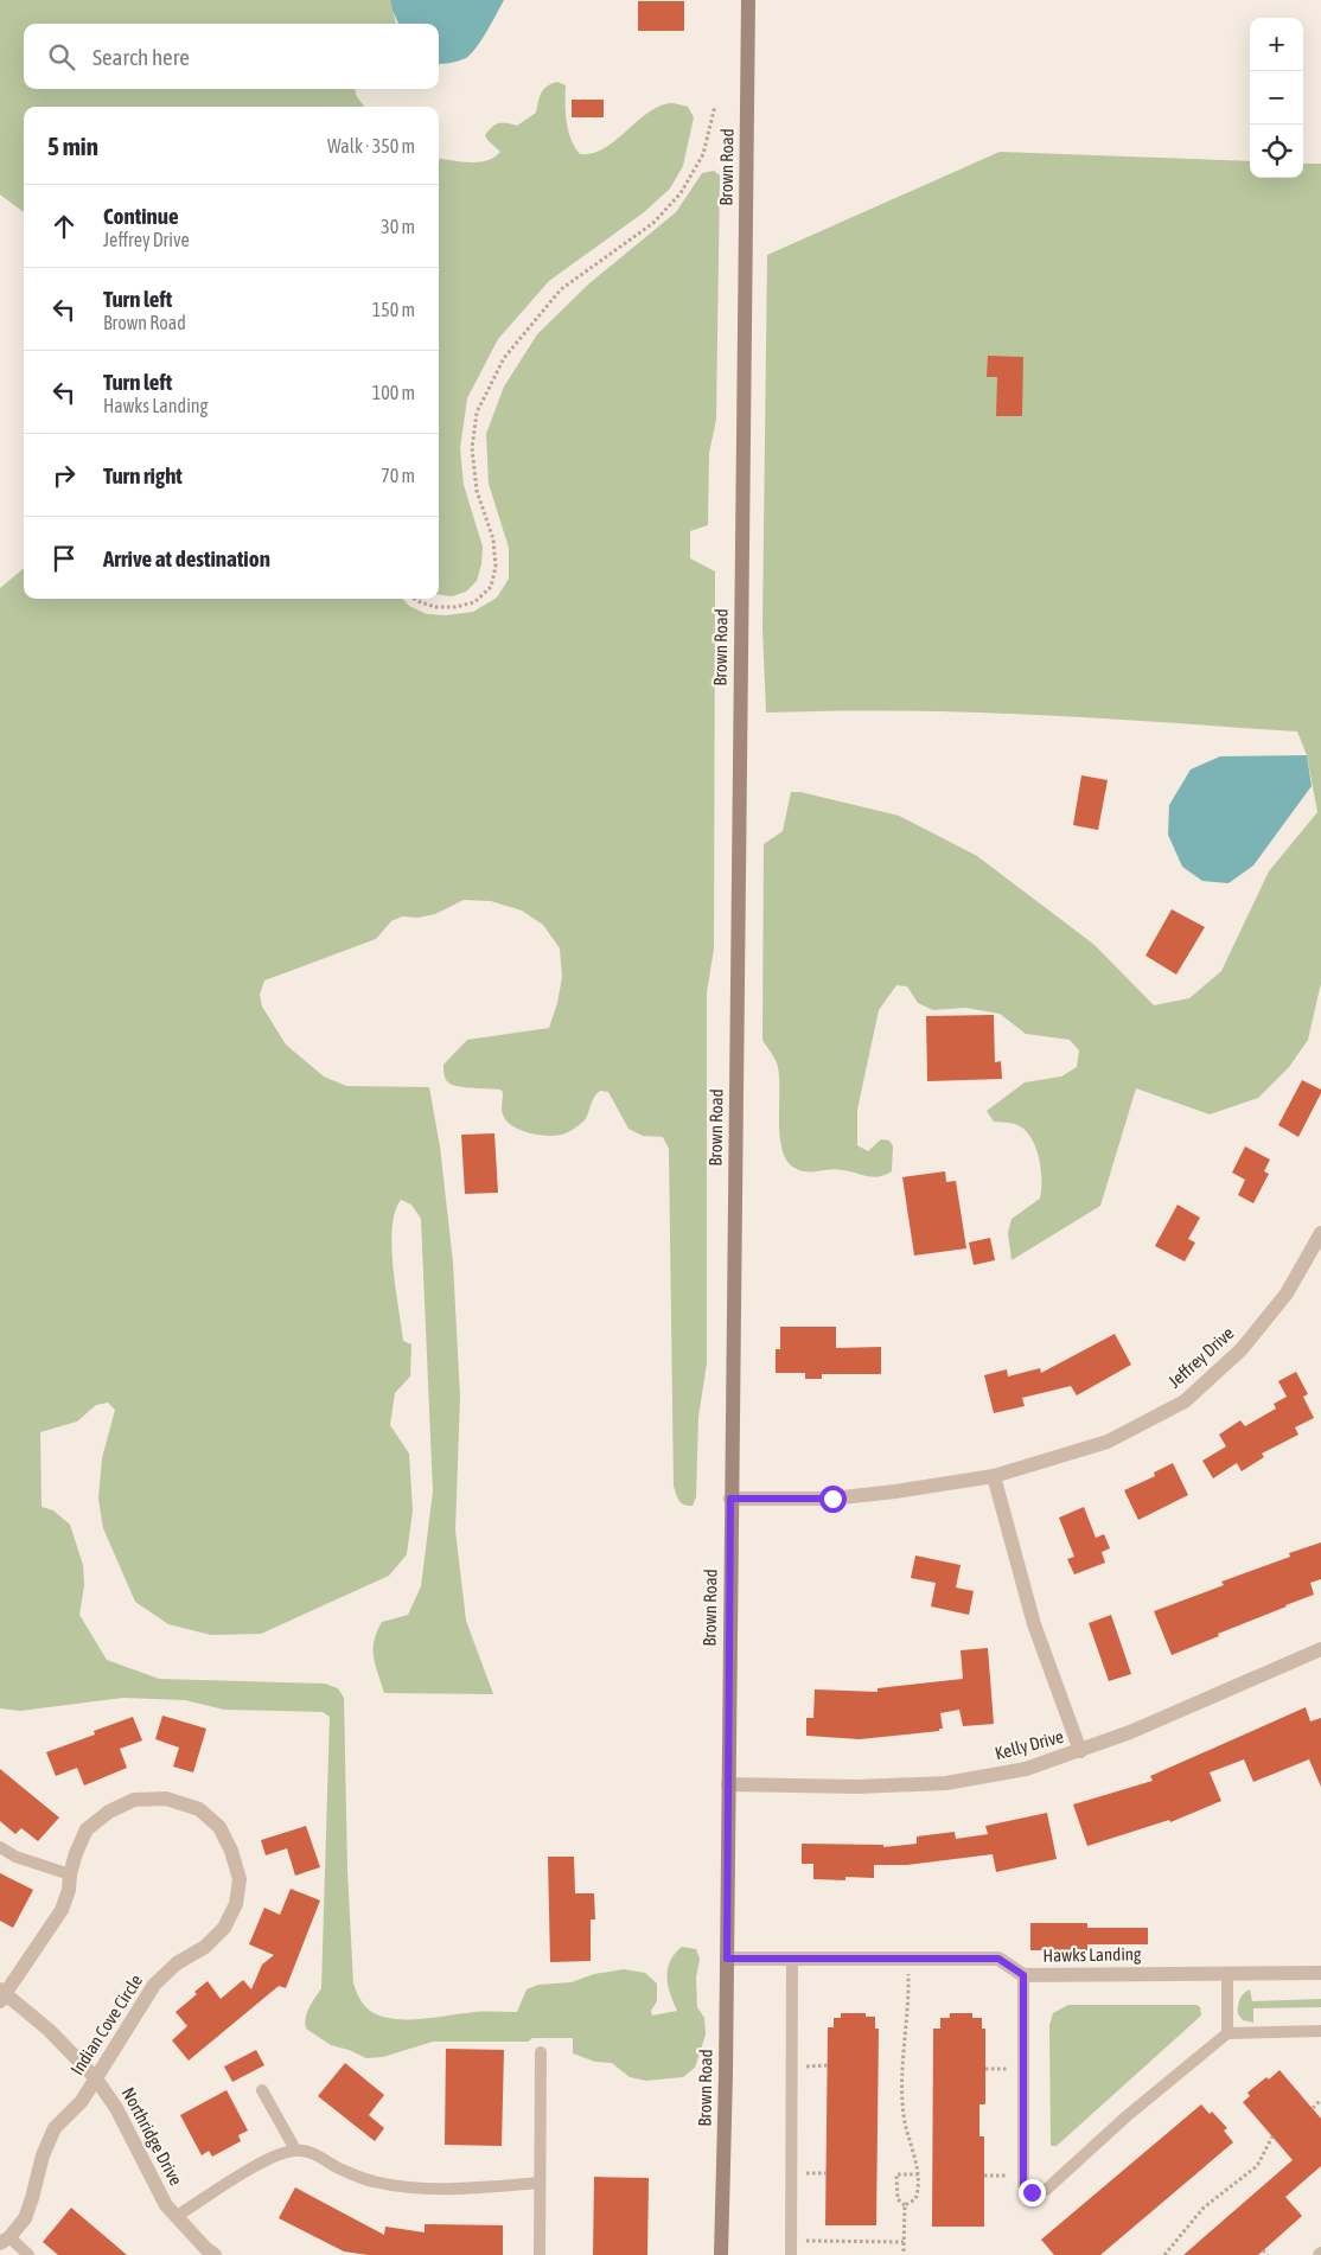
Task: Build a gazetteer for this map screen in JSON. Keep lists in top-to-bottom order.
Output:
{
  "streets": {
    "street": [
      "Brown Road",
      "Jeffrey Drive",
      "Kelly Drive",
      "Hawks Landing",
      "Indian Cove Circle",
      "Northridge Drive"
    ]
  },
  "crossings": [
    ["Brown Road", "Jeffrey Drive"],
    ["Brown Road", "Kelly Drive"],
    ["Brown Road", "Hawks Landing"],
    ["Indian Cove Circle", "Northridge Drive"]
  ],
  "page": {
    "map_buttons": ["+", "−"],
    "search": "Search here",
    "heading": ["5 min", "Walk · 350 m"],
    "list": [
      ["Continue", "Jeffrey Drive", "30 m"],
      ["Turn left", "Brown Road", "150 m"],
      ["Turn left", "Hawks Landing", "100 m"],
      ["Turn right", "70 m"],
      "Arrive at destination"
    ]
  }
}
